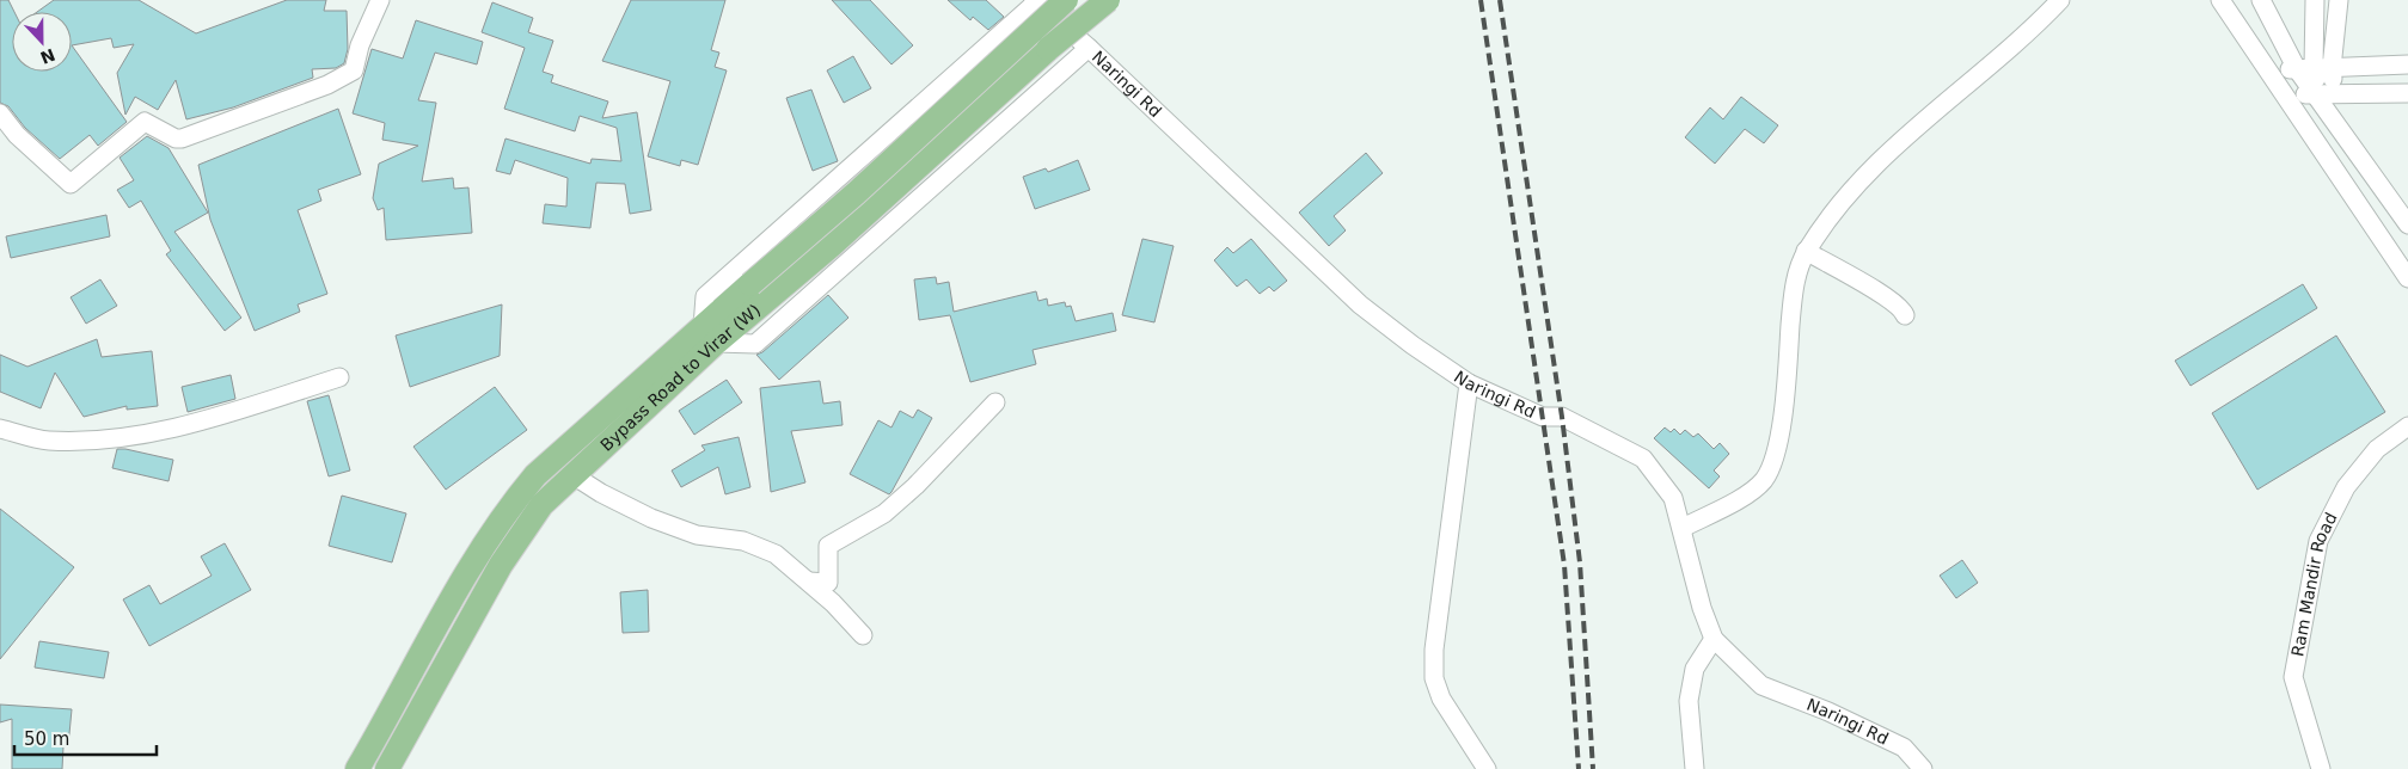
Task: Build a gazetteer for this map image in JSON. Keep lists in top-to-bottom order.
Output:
{
  "streets": {
    "main road": ["Bypass Road to Virar (W)"],
    "street": ["Naringi Rd", "Ram Mandir Road"]
  },
  "scale_bar": "50 m",
  "north": "bottom"
}
